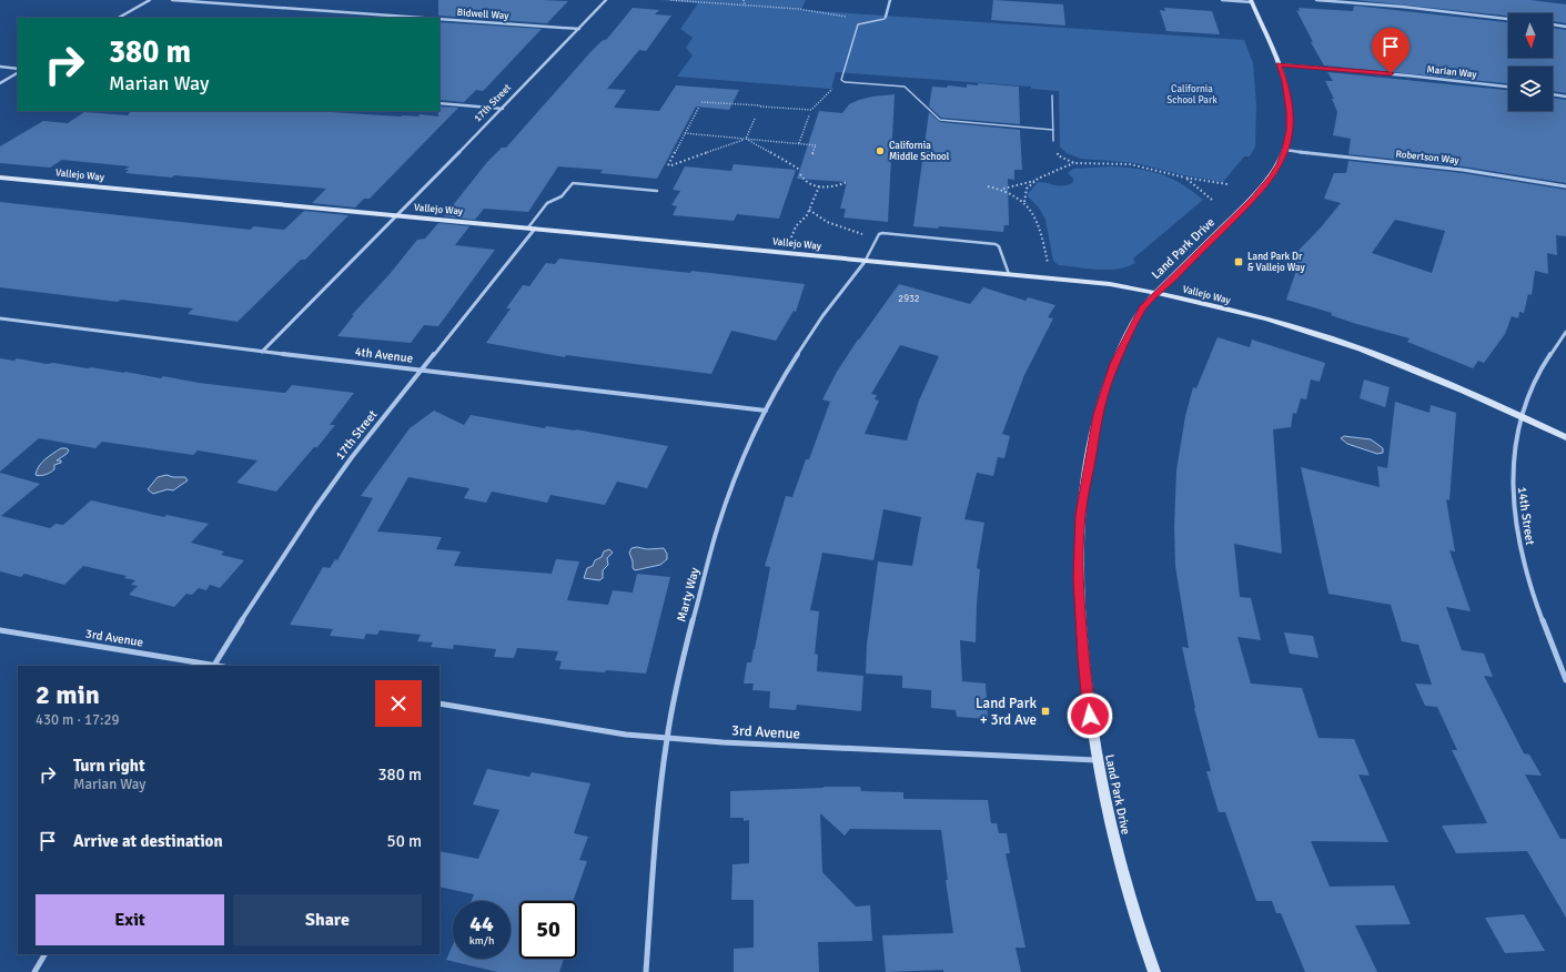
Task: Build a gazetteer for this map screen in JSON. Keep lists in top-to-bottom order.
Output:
{
  "streets": {
    "street": [
      "Bidwell Way",
      "Marian Way",
      "17th Street",
      "Robertson Way",
      "Vallejo Way",
      "Land Park Drive",
      "4th Avenue",
      "14th Street",
      "Marty Way",
      "3rd Avenue"
    ]
  },
  "crossings": [
    ["Bidwell Way", "17th Street"],
    ["Marian Way", "Land Park Drive"],
    ["17th Street", "Vallejo Way"],
    ["17th Street", "4th Avenue"],
    ["17th Street", "3rd Avenue"],
    ["Robertson Way", "Land Park Drive"],
    ["Vallejo Way", "Land Park Drive"],
    ["Vallejo Way", "14th Street"],
    ["Vallejo Way", "Marty Way"],
    ["Land Park Drive", "3rd Avenue"],
    ["4th Avenue", "Marty Way"],
    ["Marty Way", "3rd Avenue"]
  ],
  "parks": ["California School Park"],
  "places": {
    "other": ["California Middle School"],
    "transit": ["Land Park Dr & Vallejo Way", "Land Park + 3rd Ave"]
  },
  "house_numbers": ["2932"],
  "north": "bottom",
  "page": {
    "turn": ["380 m", "Marian Way"],
    "heading": ["2 min", "430 m · 17:29"],
    "list": [
      {
        "name": "Turn right",
        "note": "Marian Way",
        "value": "380 m"
      },
      {
        "name": "Arrive at destination",
        "value": "50 m"
      }
    ],
    "buttons": ["Exit", "Share"],
    "speed": "44 km/h",
    "limit": "50"
  }
}
